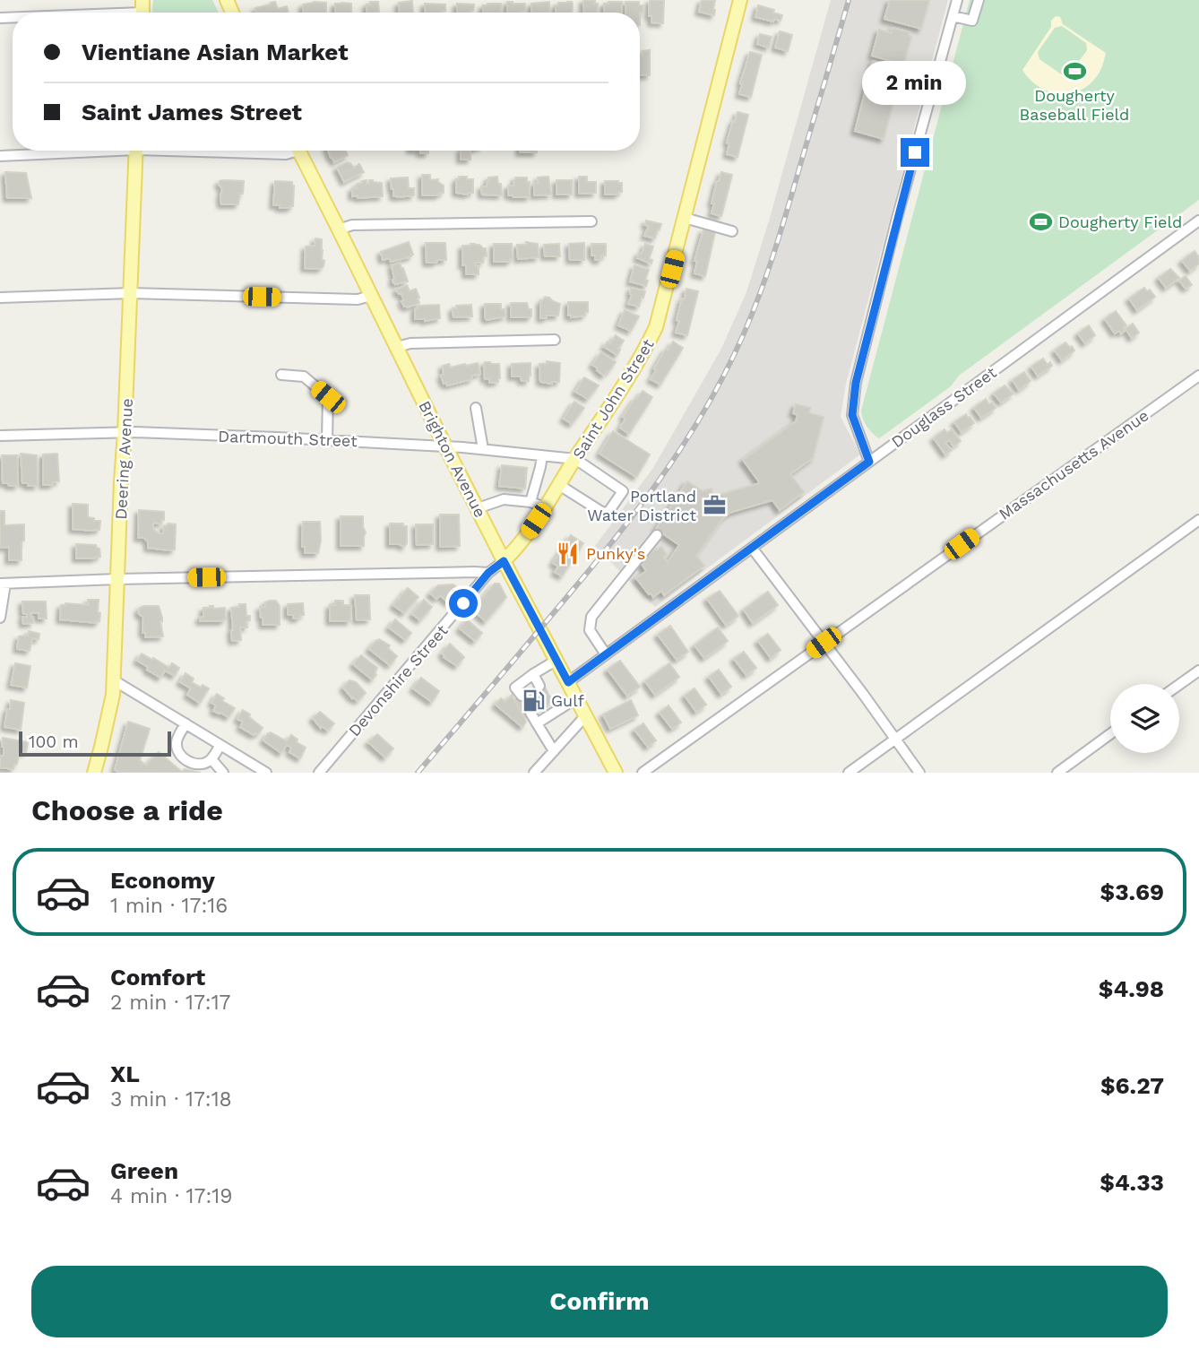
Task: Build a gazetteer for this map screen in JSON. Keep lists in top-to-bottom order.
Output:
{
  "streets": {
    "main road": ["Saint John Street", "Deering Avenue", "Brighton Avenue"],
    "street": [
      "Douglass Street",
      "Dartmouth Street",
      "Massachusetts Avenue",
      "Devonshire Street"
    ]
  },
  "crossings": [
    ["Saint John Street", "Dartmouth Street"],
    ["Saint John Street", "Brighton Avenue"],
    ["Saint John Street", "Devonshire Street"],
    ["Douglass Street", "Brighton Avenue"],
    ["Dartmouth Street", "Deering Avenue"],
    ["Dartmouth Street", "Brighton Avenue"],
    ["Brighton Avenue", "Devonshire Street"]
  ],
  "places": {
    "sports": ["Dougherty Baseball Field", "Dougherty Field"],
    "office": ["Portland Water District"],
    "restaurant": ["Punky's"],
    "fuel station": ["Gulf"]
  },
  "scale_bar": "100 m",
  "page": {
    "banner": ["Vientiane Asian Market", "Saint James Street"],
    "bubble": "2 min",
    "scale": "100 m",
    "heading": "Choose a ride",
    "list": [
      {
        "name": "Economy",
        "note": "1 min · 17:16",
        "value": "$3.69"
      },
      {
        "name": "Comfort",
        "note": "2 min · 17:17",
        "value": "$4.98"
      },
      {
        "name": "XL",
        "note": "3 min · 17:18",
        "value": "$6.27"
      },
      {
        "name": "Green",
        "note": "4 min · 17:19",
        "value": "$4.33"
      }
    ],
    "buttons": "Confirm"
  }
}
